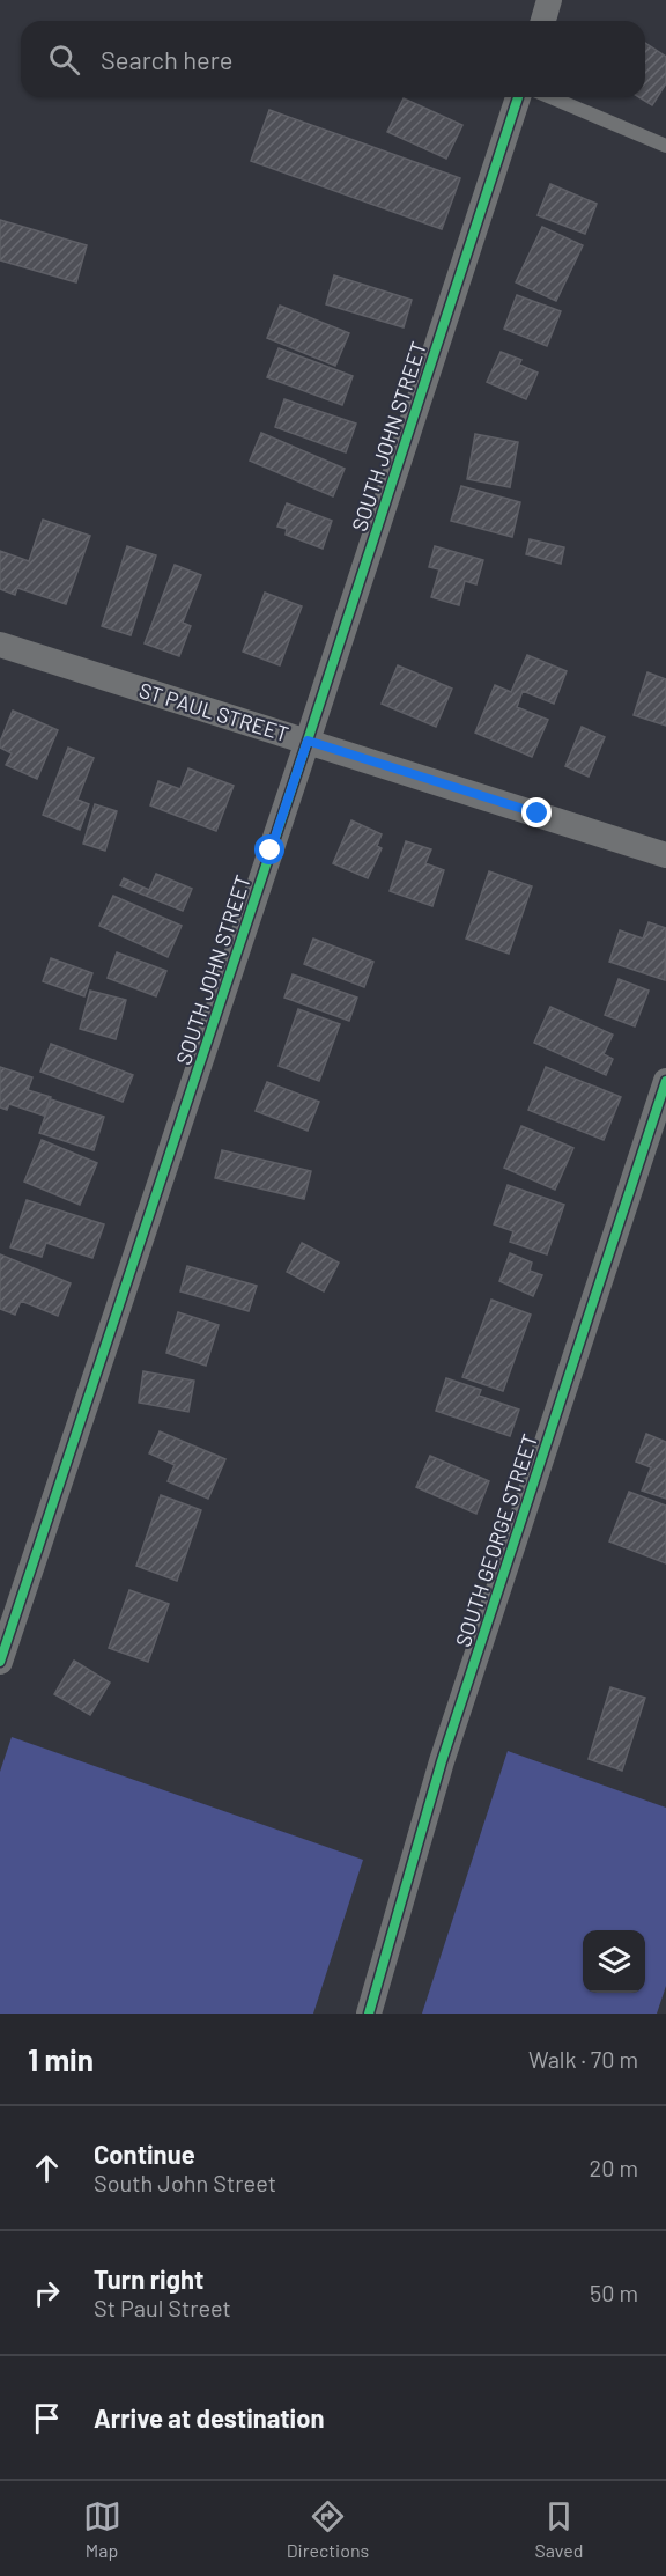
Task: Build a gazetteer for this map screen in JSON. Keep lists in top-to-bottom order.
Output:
{
  "streets": {
    "street": ["SOUTH JOHN STREET", "ST PAUL STREET", "SOUTH GEORGE STREET"]
  },
  "crossings": [
    ["SOUTH JOHN STREET", "ST PAUL STREET"]
  ],
  "page": {
    "search": "Search here",
    "heading": ["1 min", "Walk · 70 m"],
    "list": [
      ["Continue", "South John Street", "20 m"],
      ["Turn right", "St Paul Street", "50 m"],
      "Arrive at destination"
    ],
    "nav": ["Map", "Directions", "Saved"]
  }
}
